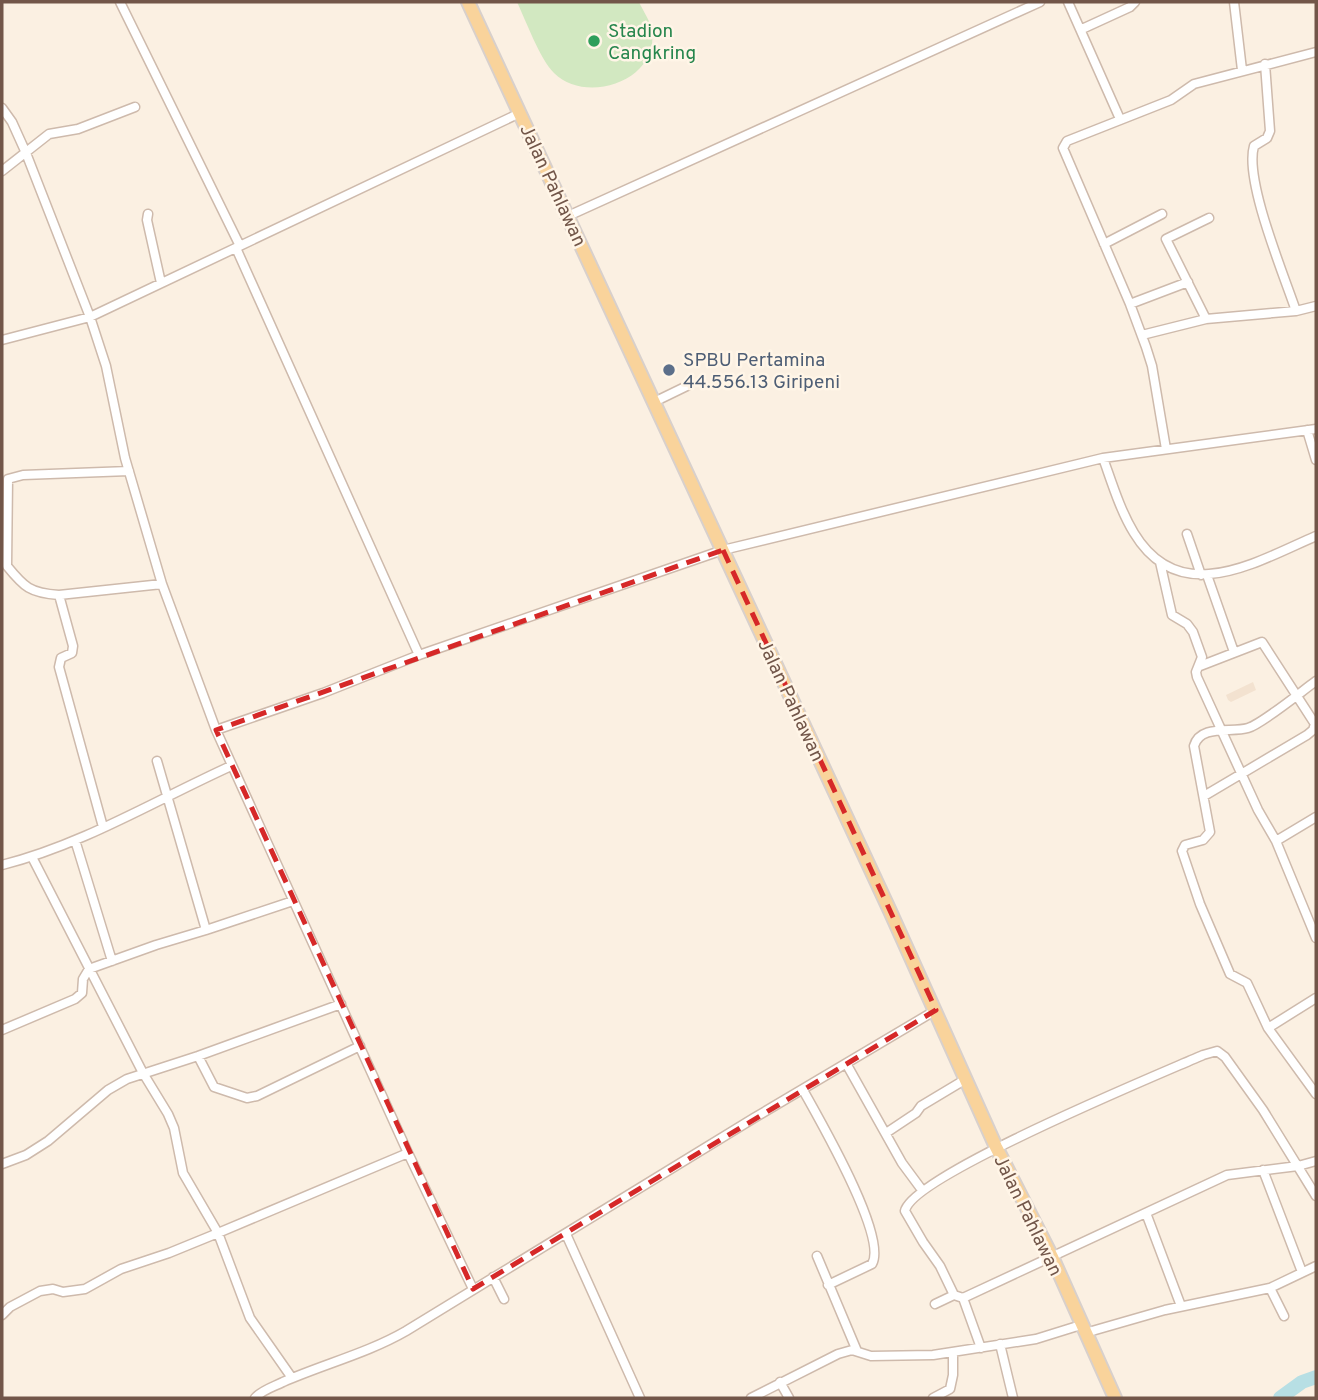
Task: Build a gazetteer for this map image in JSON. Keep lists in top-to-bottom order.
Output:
{
  "streets": {
    "main road": ["Jalan Pahlawan"]
  },
  "places": ["Stadion Cangkring", "SPBU Pertamina 44.556.13 Giripeni"]
}
